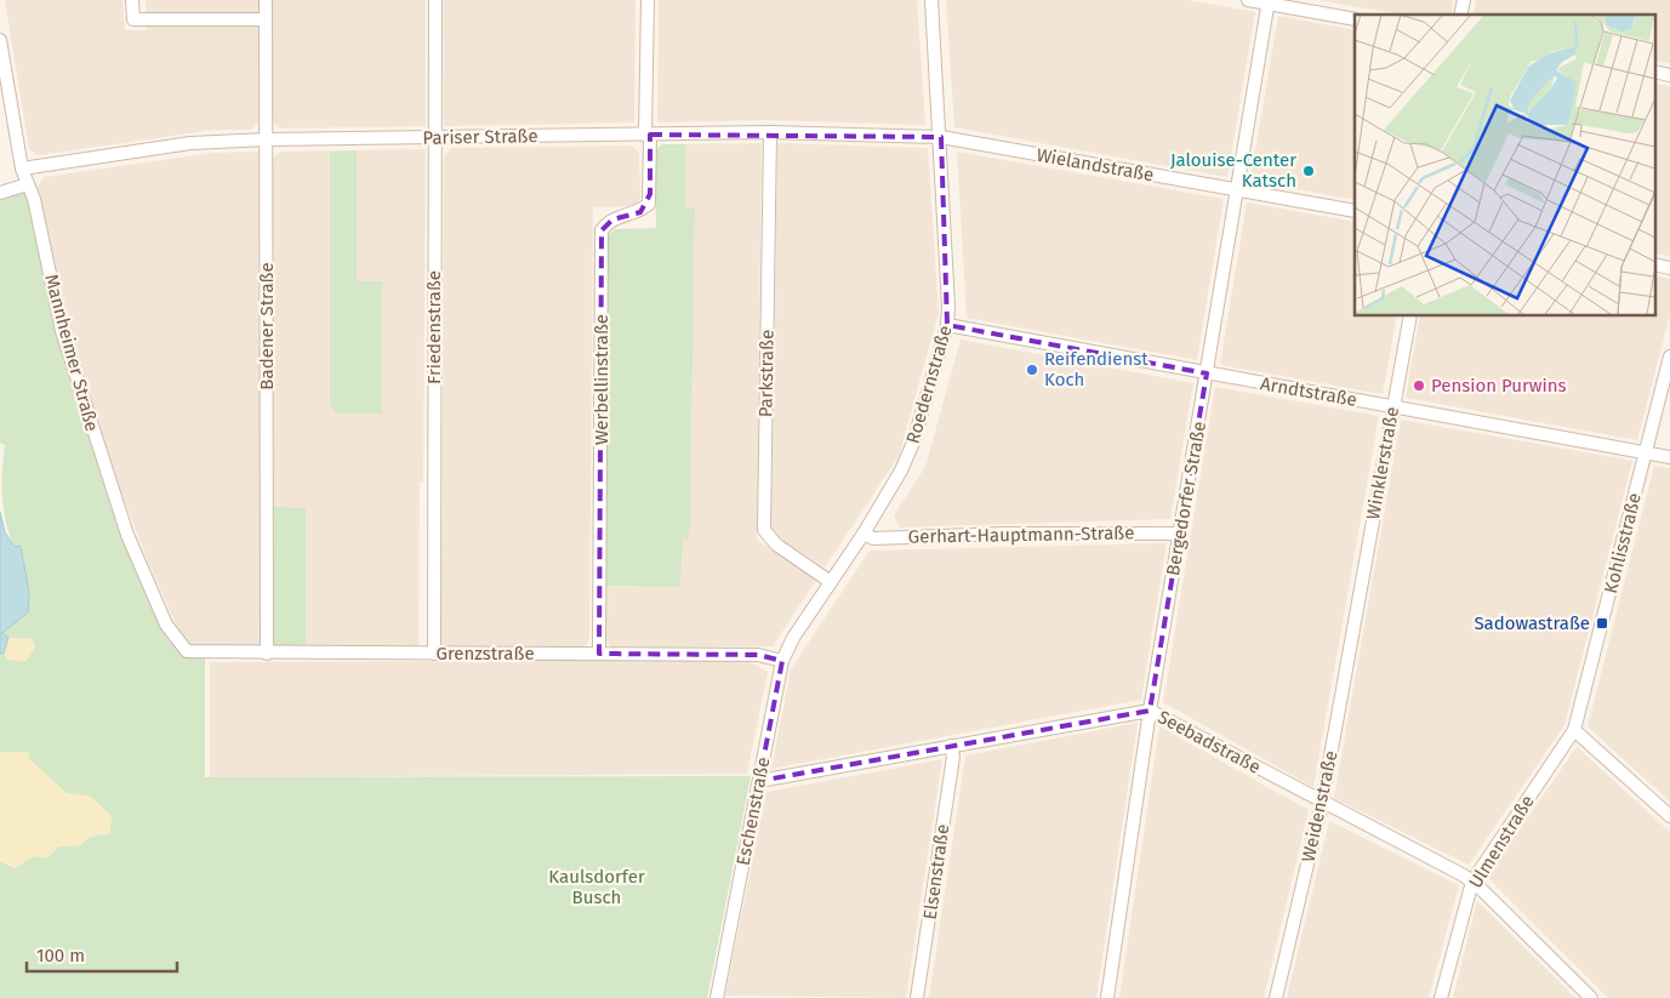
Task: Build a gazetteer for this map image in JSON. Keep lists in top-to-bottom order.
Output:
{
  "streets": {
    "street": [
      "Pariser Straße",
      "Wielandstraße",
      "Badener Straße",
      "Friedenstraße",
      "Mannheimer Straße",
      "Parkstraße",
      "Werbellinstraße",
      "Roedernstraße",
      "Arndtstraße",
      "Winklerstraße",
      "Bergedorfer Straße",
      "Gerhart-Hauptmann-Straße",
      "Kohlisstraße",
      "Grenzstraße",
      "Seebadstraße",
      "Weidenstraße",
      "Eschenstraße",
      "Ulmenstraße",
      "Elsenstraße"
    ]
  },
  "crossings": [
    ["Pariser Straße", "Wielandstraße"],
    ["Pariser Straße", "Badener Straße"],
    ["Pariser Straße", "Friedenstraße"],
    ["Pariser Straße", "Mannheimer Straße"],
    ["Pariser Straße", "Parkstraße"],
    ["Pariser Straße", "Werbellinstraße"],
    ["Pariser Straße", "Roedernstraße"],
    ["Wielandstraße", "Roedernstraße"],
    ["Wielandstraße", "Bergedorfer Straße"],
    ["Badener Straße", "Grenzstraße"],
    ["Friedenstraße", "Grenzstraße"],
    ["Mannheimer Straße", "Grenzstraße"],
    ["Parkstraße", "Roedernstraße"],
    ["Werbellinstraße", "Grenzstraße"],
    ["Roedernstraße", "Arndtstraße"],
    ["Roedernstraße", "Gerhart-Hauptmann-Straße"],
    ["Roedernstraße", "Eschenstraße"],
    ["Arndtstraße", "Winklerstraße"],
    ["Arndtstraße", "Bergedorfer Straße"],
    ["Arndtstraße", "Kohlisstraße"],
    ["Winklerstraße", "Weidenstraße"],
    ["Bergedorfer Straße", "Gerhart-Hauptmann-Straße"],
    ["Bergedorfer Straße", "Seebadstraße"],
    ["Kohlisstraße", "Ulmenstraße"],
    ["Grenzstraße", "Eschenstraße"],
    ["Seebadstraße", "Weidenstraße"],
    ["Seebadstraße", "Eschenstraße"],
    ["Seebadstraße", "Ulmenstraße"],
    ["Seebadstraße", "Elsenstraße"]
  ],
  "parks": ["Kaulsdorfer Busch"],
  "places": {
    "other": ["Jalouise-Center Katsch", "Reifendienst Koch", "Pension Purwins"],
    "transit": ["Sadowastraße"]
  },
  "scale_bar": "100 m"
}
